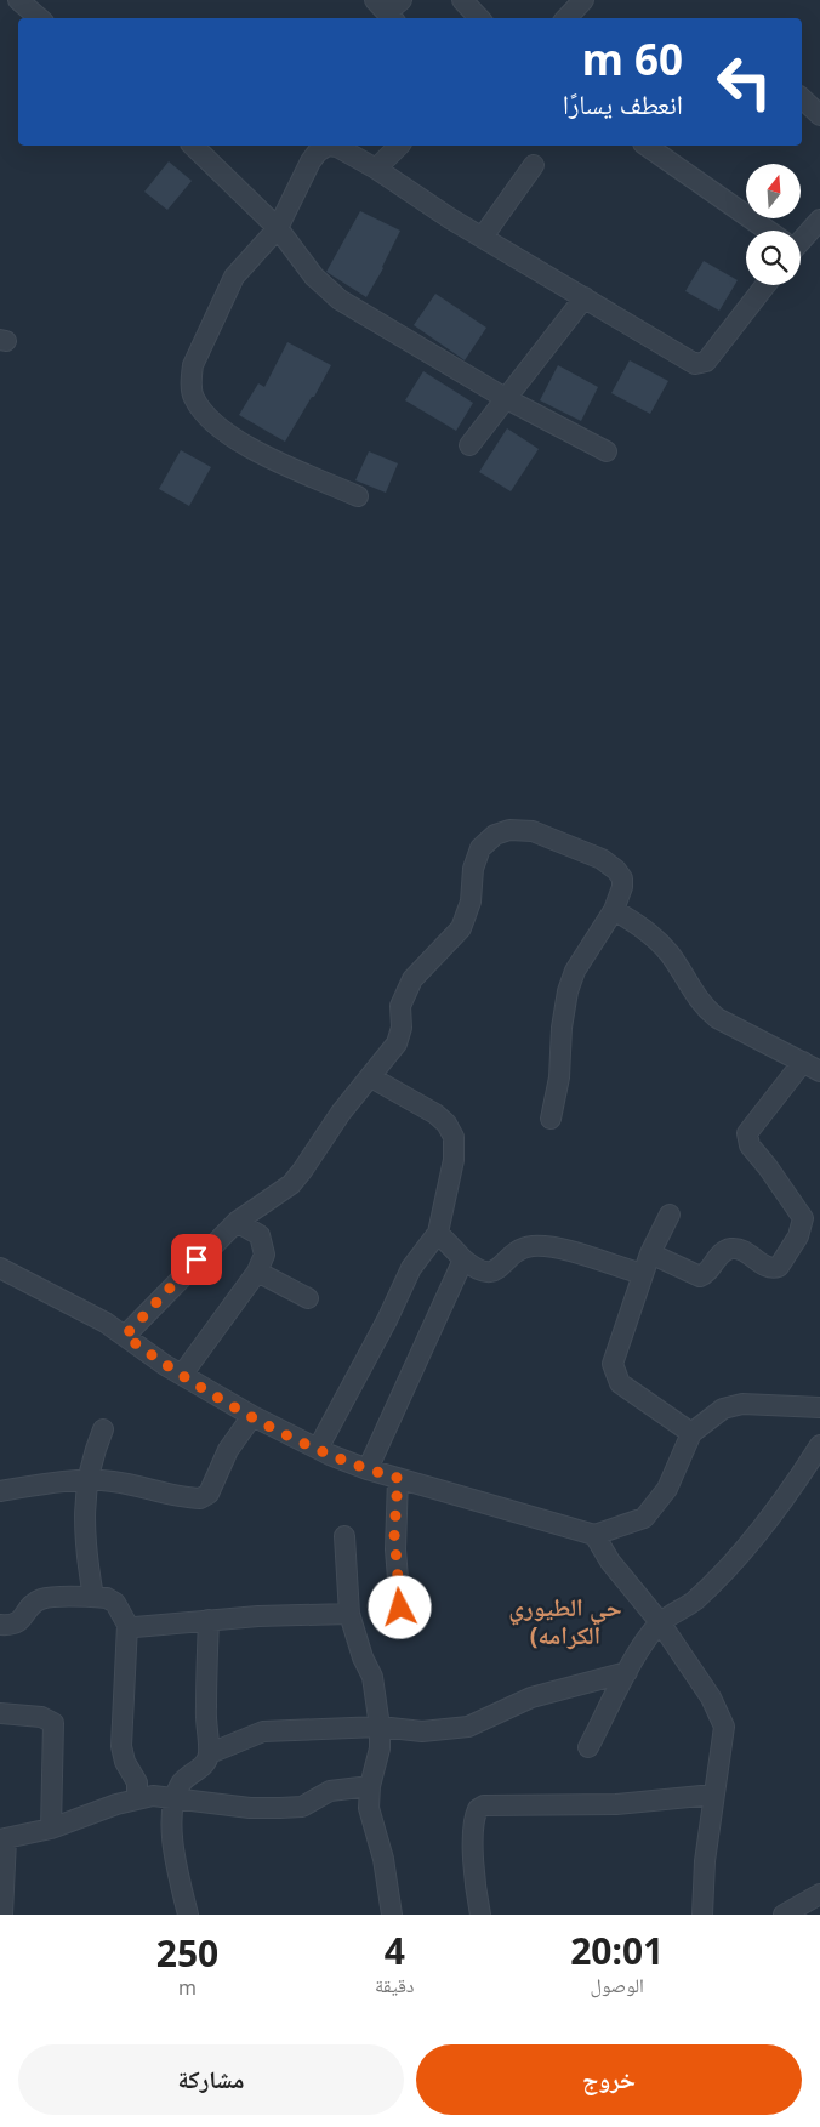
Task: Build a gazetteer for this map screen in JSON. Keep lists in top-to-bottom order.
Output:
{
  "districts": ["حي الطيوري (الكرامه"],
  "north": "top",
  "page": {
    "turn": ["60 m", "انعطف يسارًا"],
    "eta": [
      "20:01",
      "الوصول",
      "4",
      "دقيقة",
      "250",
      "m"
    ],
    "buttons": ["خروج", "مشاركة"]
  }
}
